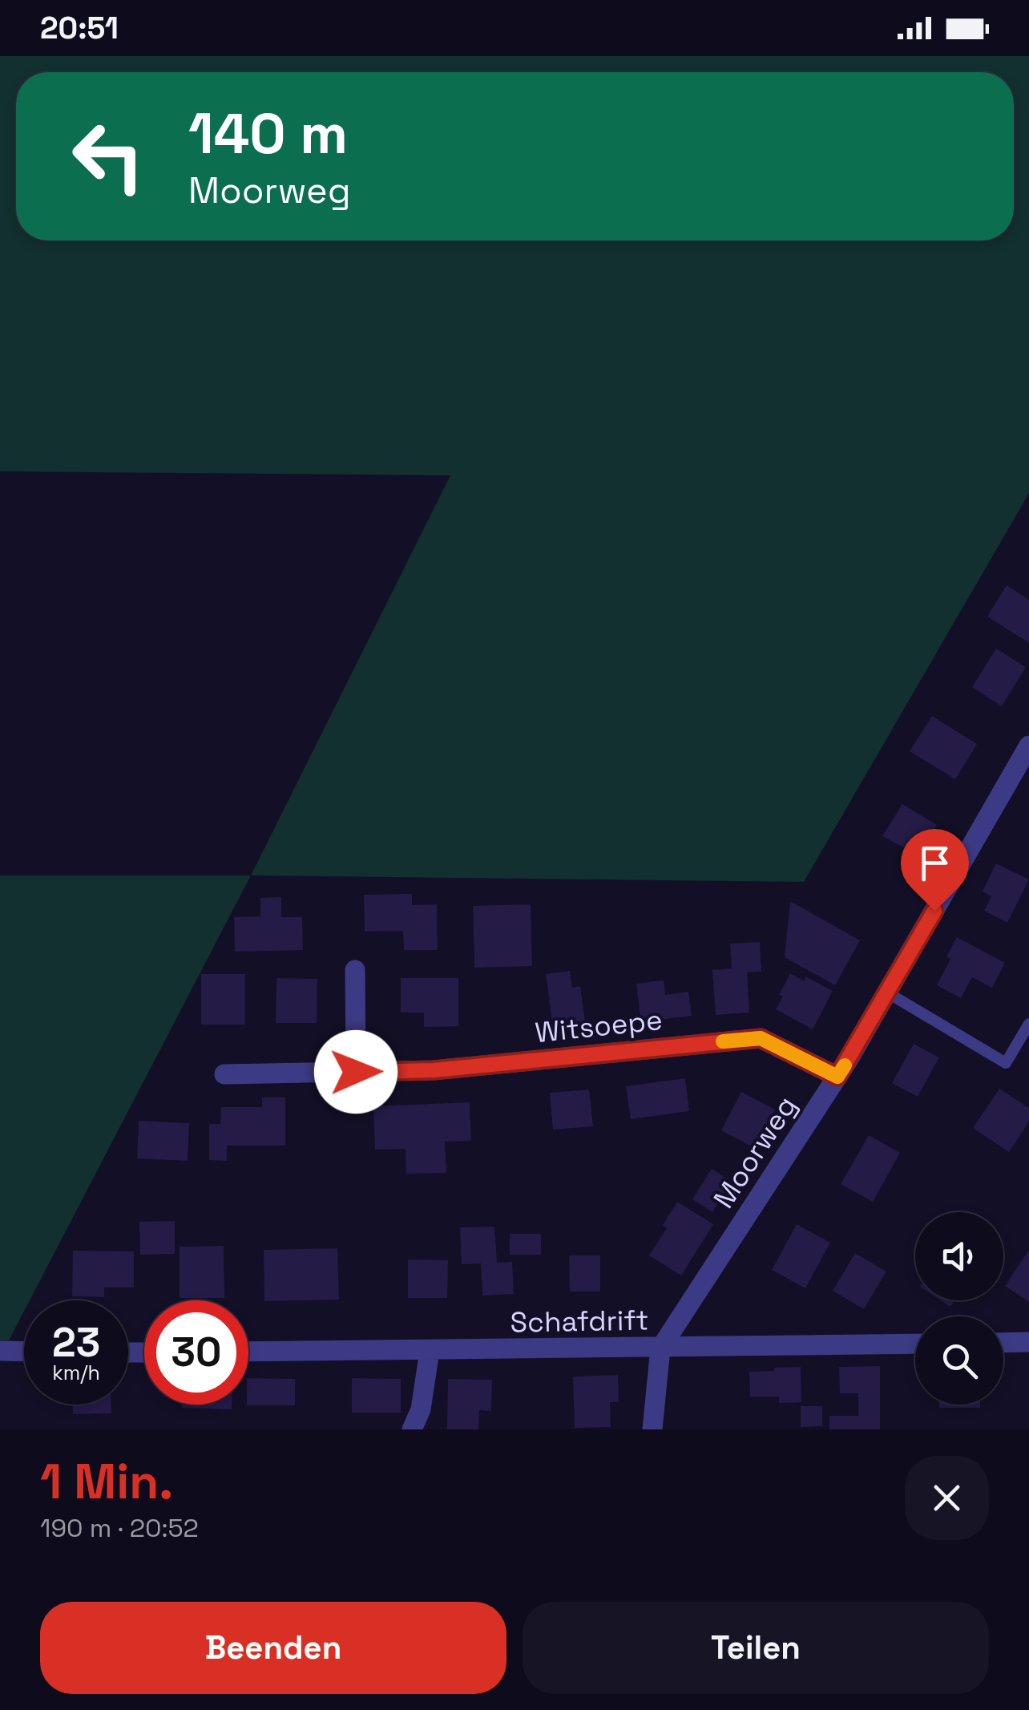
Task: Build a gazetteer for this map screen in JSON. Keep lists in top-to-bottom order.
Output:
{
  "streets": {
    "street": ["Witsoepe", "Moorweg", "Schafdrift"]
  },
  "crossings": [
    ["Witsoepe", "Moorweg"],
    ["Moorweg", "Schafdrift"]
  ],
  "page": {
    "status": "20:51",
    "turn": ["140 m", "Moorweg"],
    "speed": "23 km/h",
    "limit": "30",
    "heading": ["1 Min.", "190 m · 20:52"],
    "buttons": ["Beenden", "Teilen"]
  }
}
